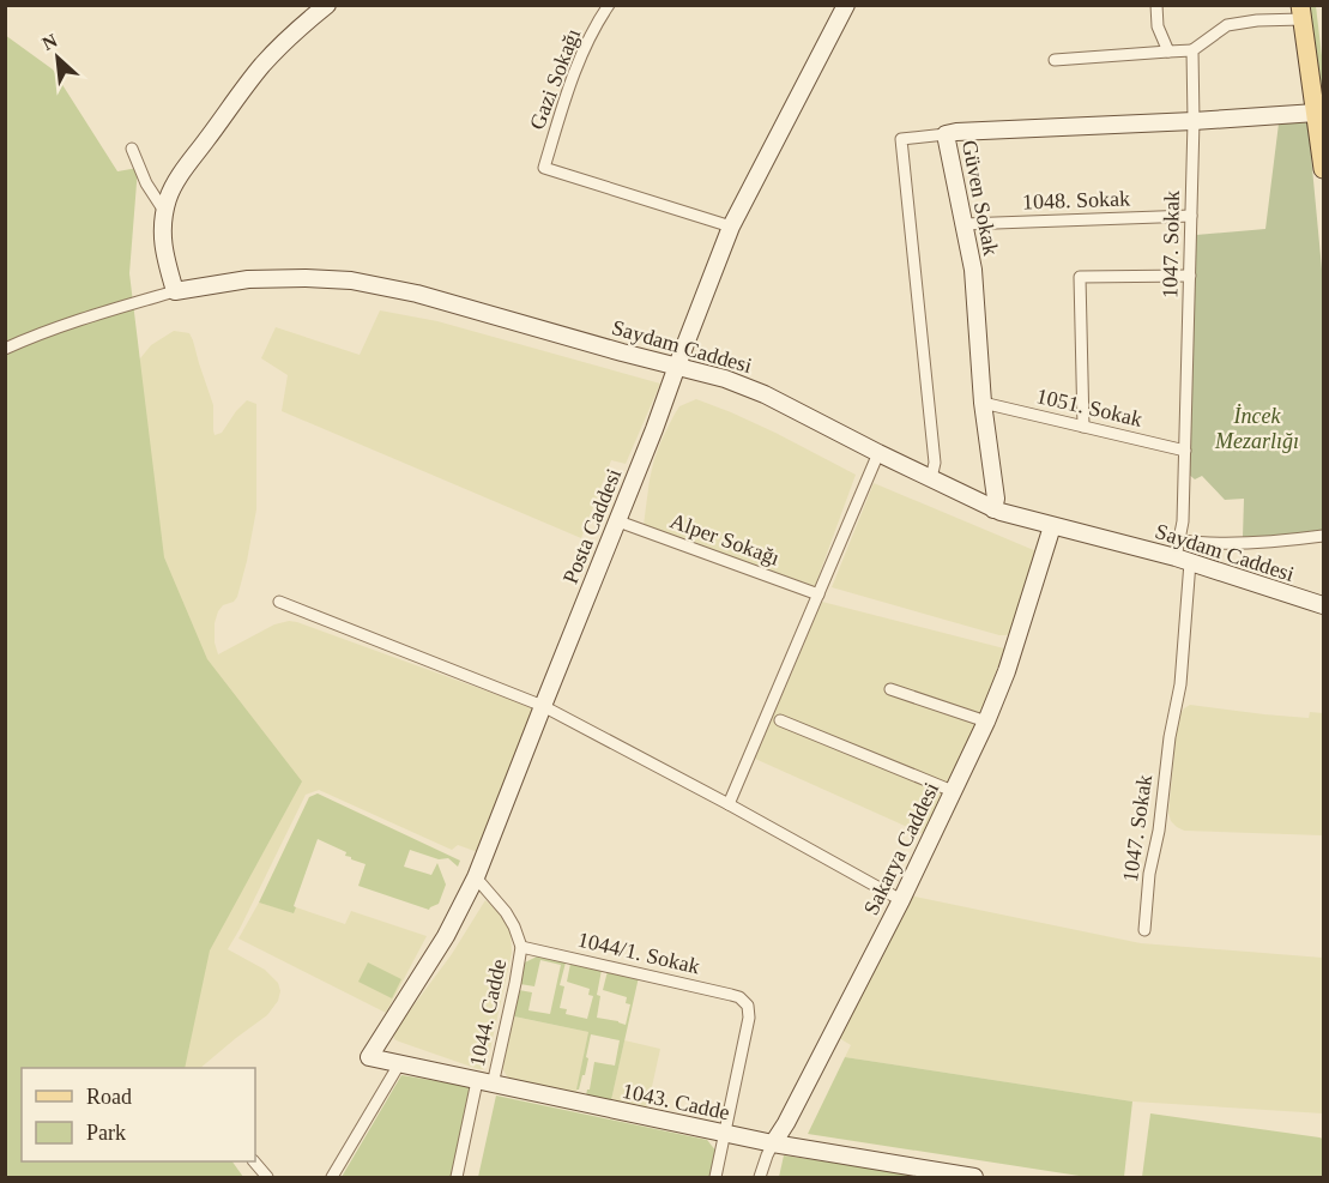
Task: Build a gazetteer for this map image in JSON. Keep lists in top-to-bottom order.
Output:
{
  "streets": {
    "street": [
      "Gazi Sokağı",
      "Güven Sokak",
      "1048. Sokak",
      "1047. Sokak",
      "Saydam Caddesi",
      "1051. Sokak",
      "Posta Caddesi",
      "Alper Sokağı",
      "Sakarya Caddesi",
      "1044/1. Sokak",
      "1044. Cadde",
      "1043. Cadde"
    ]
  },
  "crossings": [
    ["Gazi Sokağı", "Posta Caddesi"],
    ["Güven Sokak", "1048. Sokak"],
    ["Güven Sokak", "1047. Sokak"],
    ["Güven Sokak", "Saydam Caddesi"],
    ["Güven Sokak", "1051. Sokak"],
    ["1048. Sokak", "1047. Sokak"],
    ["1047. Sokak", "Saydam Caddesi"],
    ["1047. Sokak", "1051. Sokak"],
    ["Saydam Caddesi", "Posta Caddesi"],
    ["Saydam Caddesi", "Sakarya Caddesi"],
    ["Posta Caddesi", "Alper Sokağı"],
    ["Posta Caddesi", "1044. Cadde"],
    ["Posta Caddesi", "1043. Cadde"],
    ["Sakarya Caddesi", "1043. Cadde"],
    ["1044/1. Sokak", "1044. Cadde"],
    ["1044/1. Sokak", "1043. Cadde"],
    ["1044. Cadde", "1043. Cadde"]
  ],
  "parks": ["İncek Mezarlığı"],
  "legend": ["Road", "Park"],
  "north": "top left"
}
